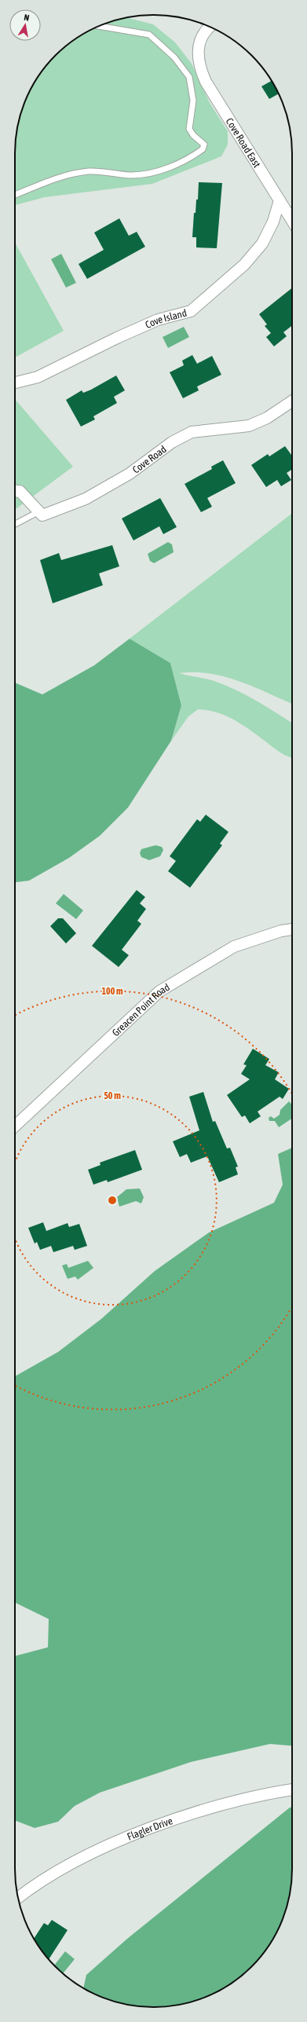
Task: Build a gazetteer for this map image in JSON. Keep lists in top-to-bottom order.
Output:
{
  "streets": {
    "street": [
      "Cove Road East",
      "Cove Island",
      "Cove Road",
      "Greacen Point Road",
      "Flagler Drive"
    ]
  },
  "crossings": [
    ["Cove Road East", "Cove Island"]
  ],
  "north": "top",
  "rings": ["100 m", "50 m"]
}
